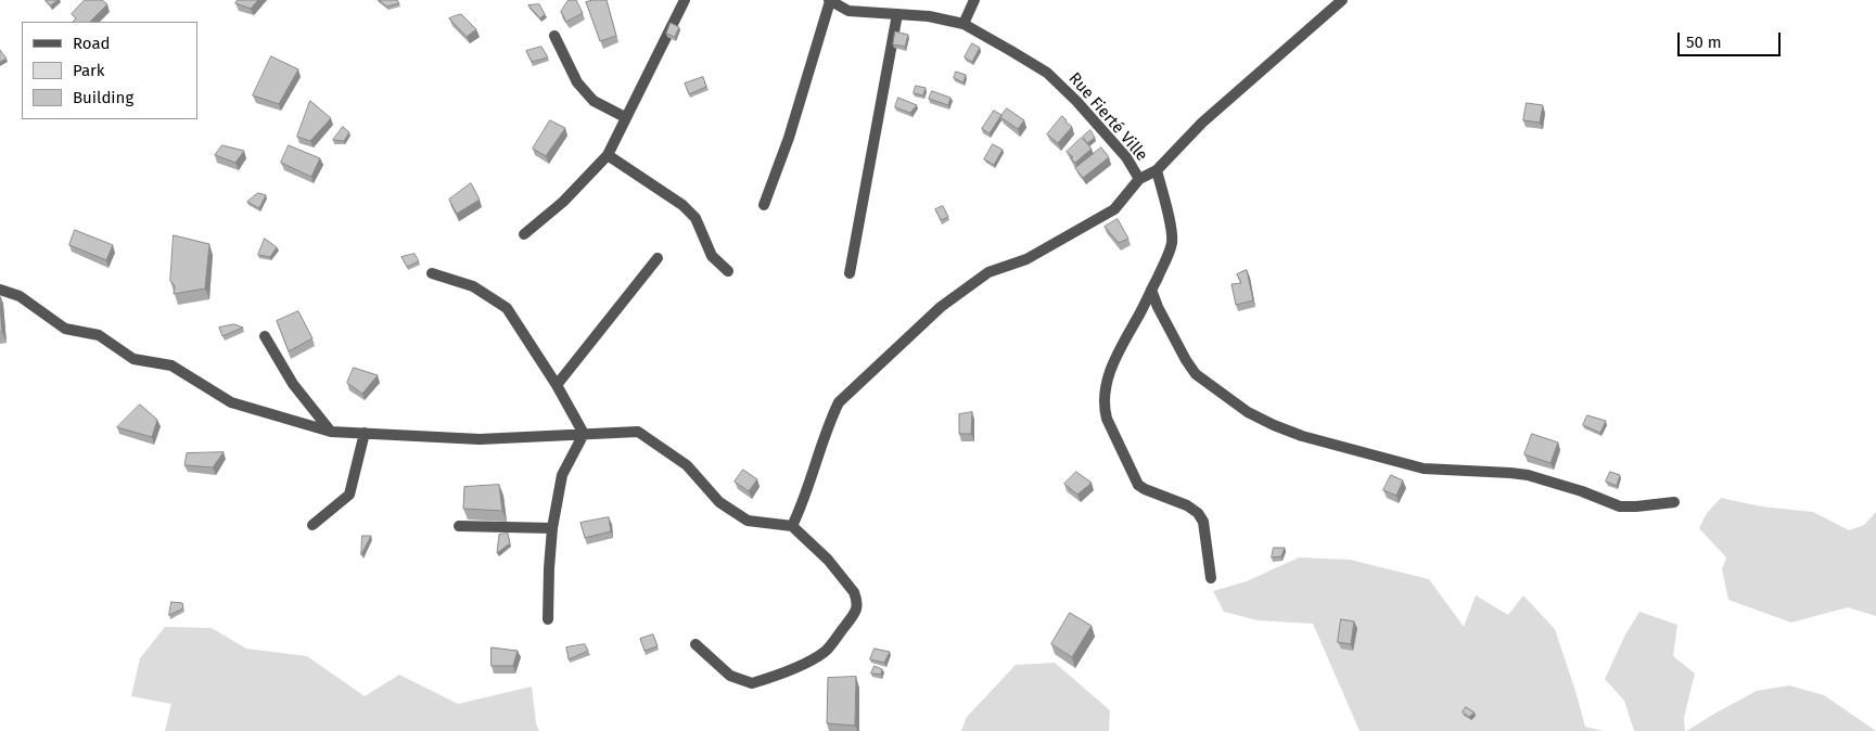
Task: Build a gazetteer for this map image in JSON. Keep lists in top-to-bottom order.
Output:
{
  "streets": {
    "street": ["Rue Fierté Ville"]
  },
  "legend": ["Road", "Park", "Building"],
  "scale_bar": "50 m"
}
